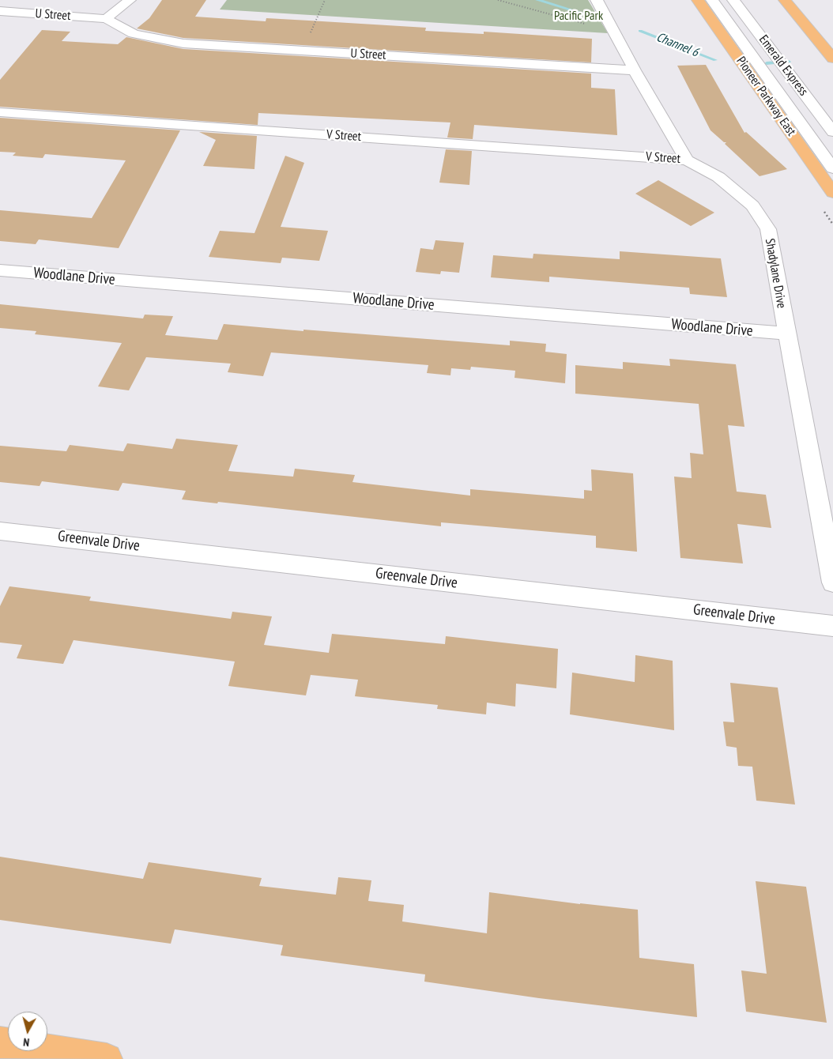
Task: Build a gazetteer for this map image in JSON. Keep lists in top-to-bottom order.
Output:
{
  "streets": {
    "main road": ["Pioneer Parkway East"],
    "street": [
      "U Street",
      "Emerald Express",
      "V Street",
      "Shadylane Drive",
      "Woodlane Drive",
      "Greenvale Drive"
    ]
  },
  "crossings": [
    ["V Street", "Shadylane Drive"],
    ["Shadylane Drive", "Woodlane Drive"]
  ],
  "water": ["Channel 6"],
  "parks": ["Pacific Park"],
  "north": "bottom"
}
